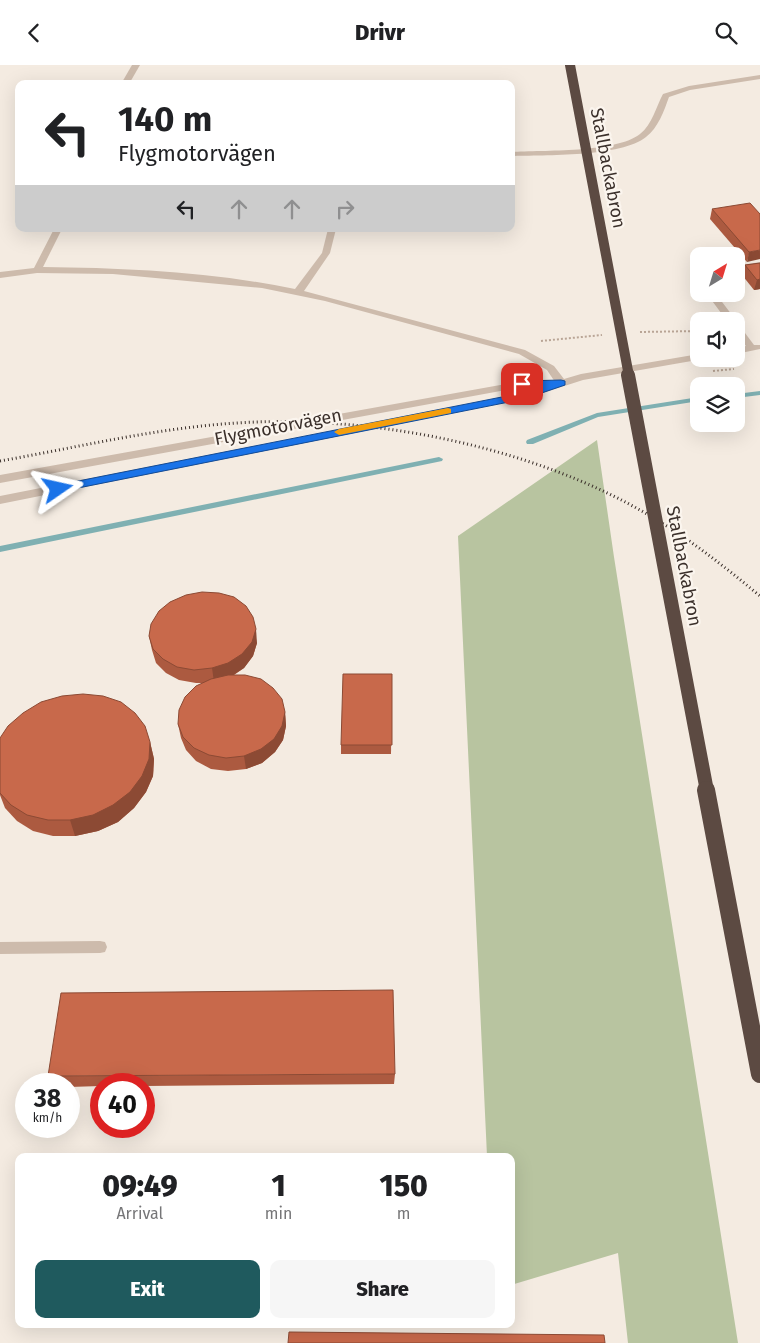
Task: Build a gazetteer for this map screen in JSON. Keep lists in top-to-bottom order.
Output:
{
  "streets": {
    "highway": ["Stallbackabron"],
    "street": ["Flygmotorvägen"]
  },
  "north": "top right",
  "page": {
    "header": "Drivr",
    "turn": ["140 m", "Flygmotorvägen"],
    "speed": "38 km/h",
    "limit": "40",
    "eta": [
      "09:49",
      "Arrival",
      "1",
      "min",
      "150",
      "m"
    ],
    "buttons": ["Exit", "Share"]
  }
}
